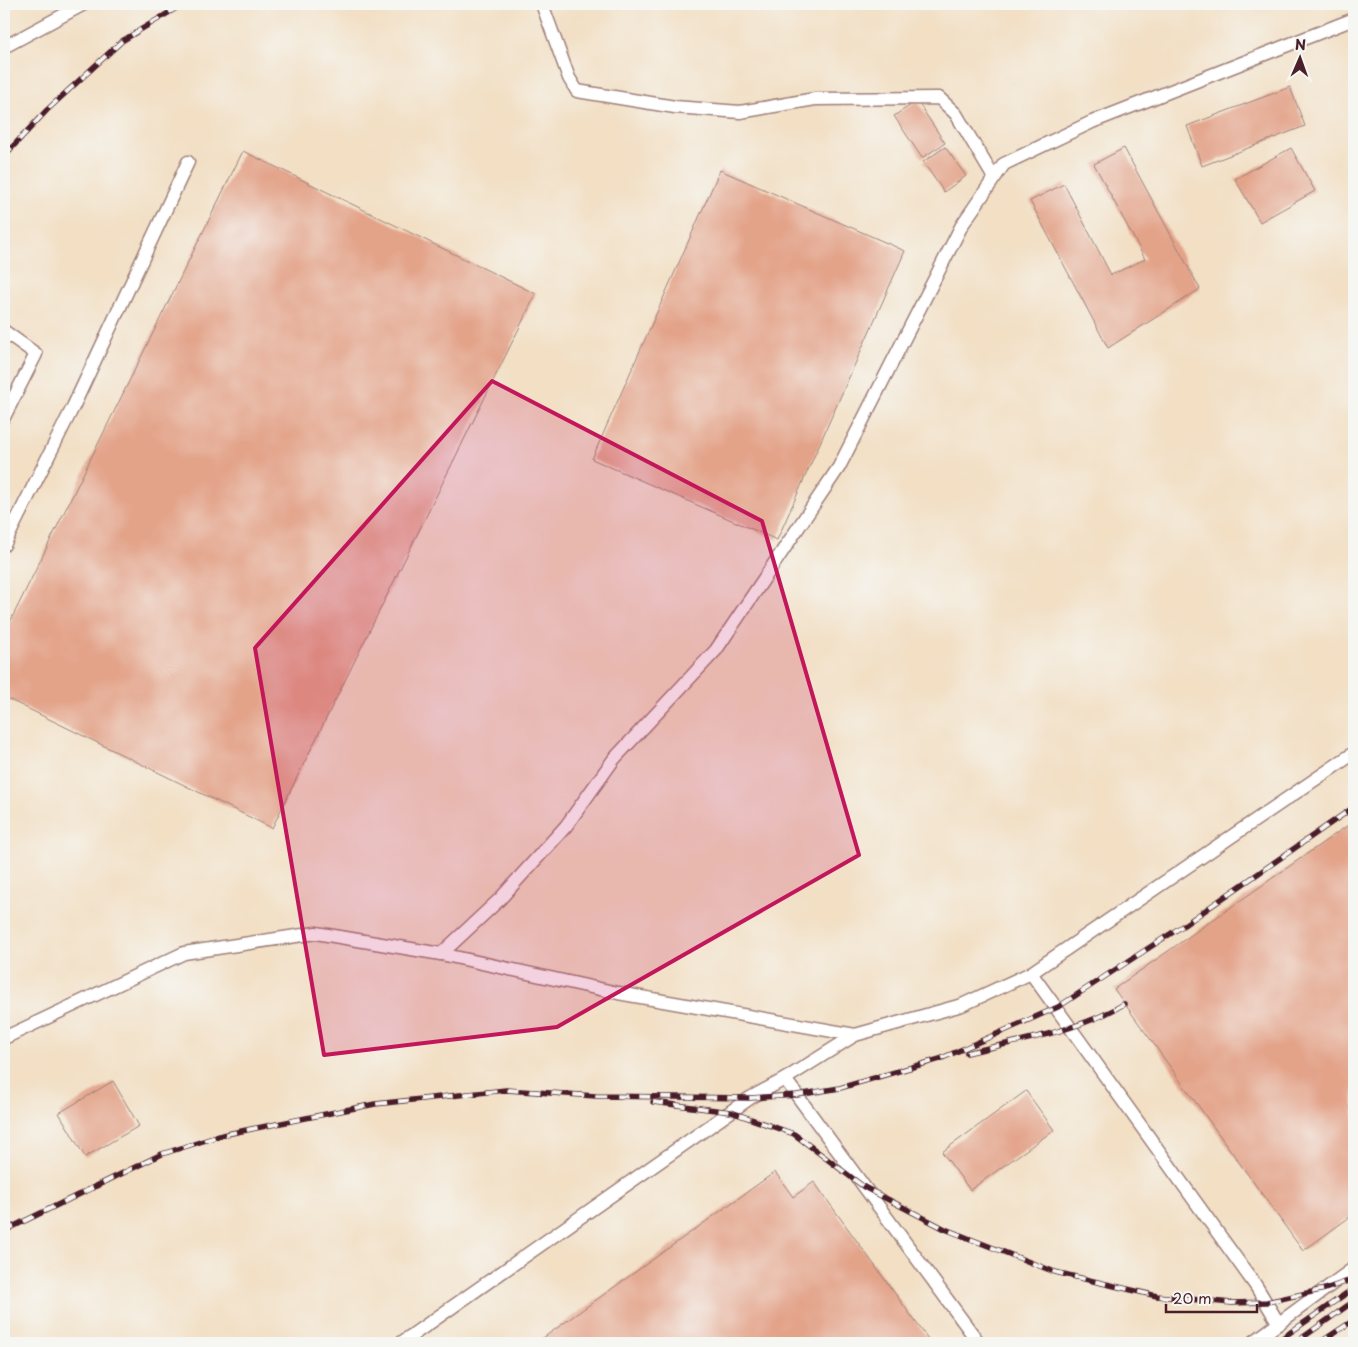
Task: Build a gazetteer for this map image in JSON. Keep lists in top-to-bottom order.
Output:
{
  "scale_bar": "20 m",
  "north": "top"
}
